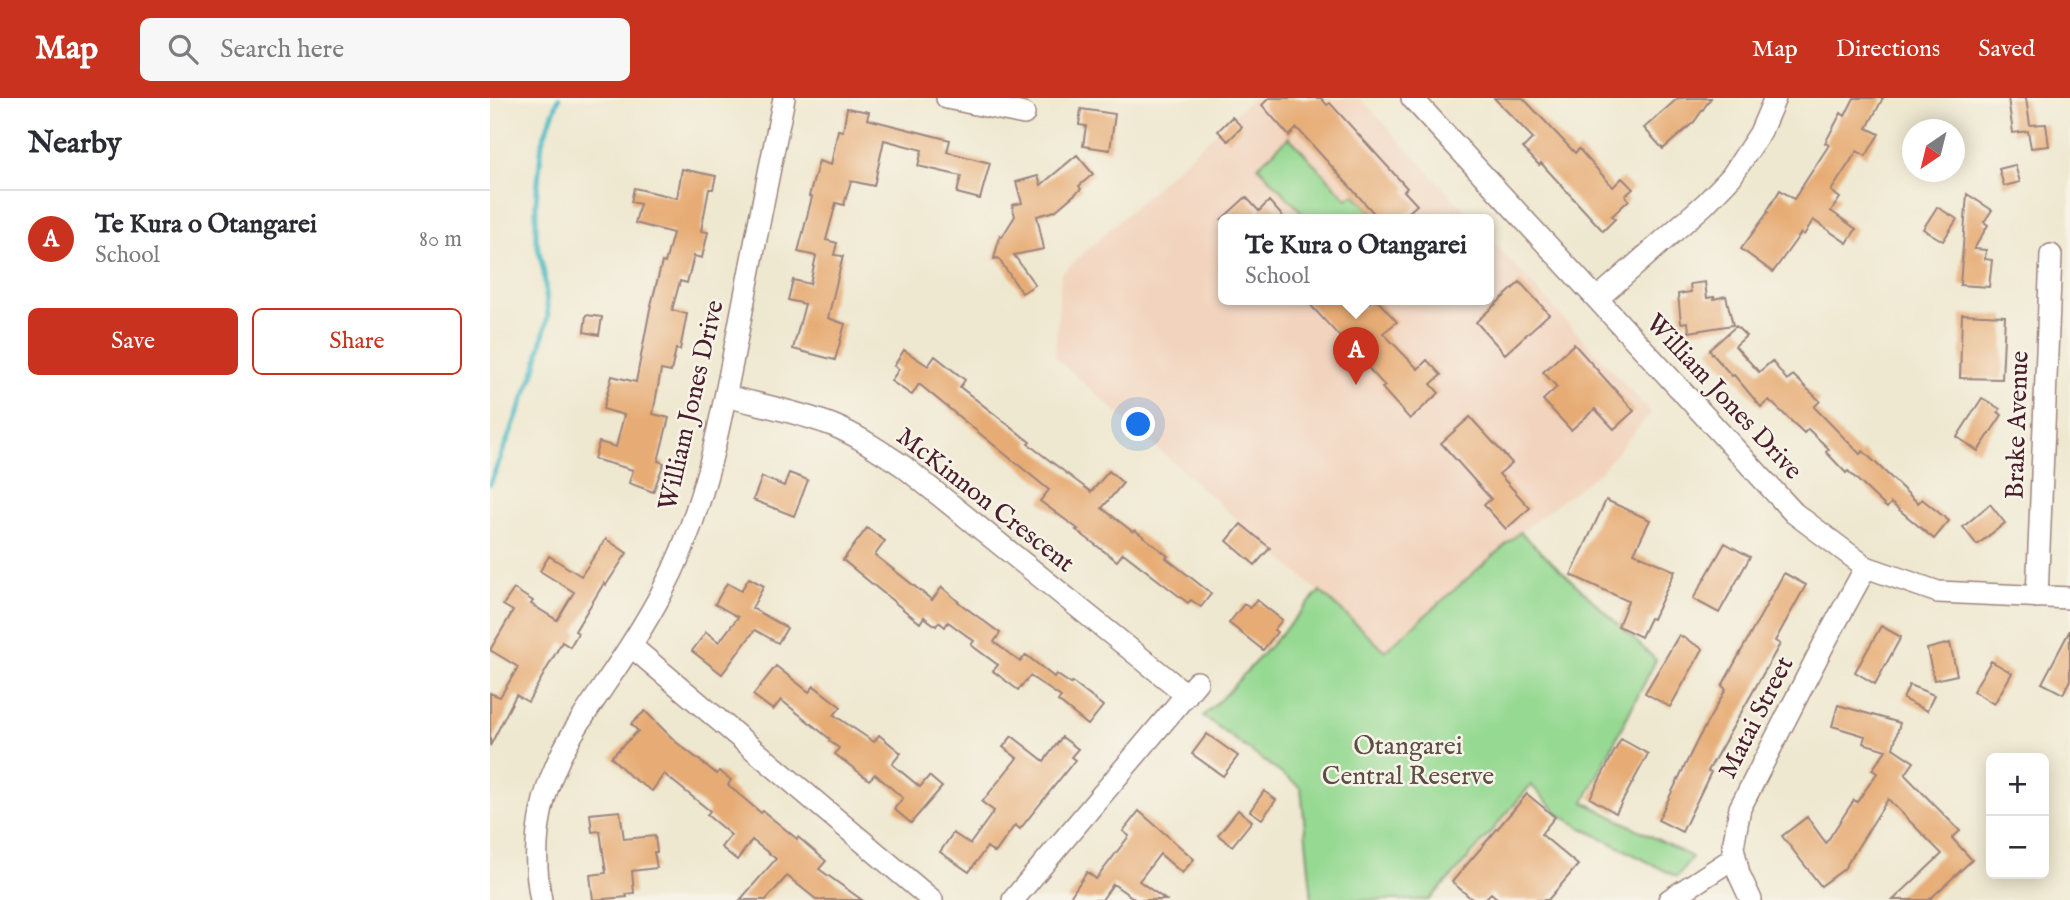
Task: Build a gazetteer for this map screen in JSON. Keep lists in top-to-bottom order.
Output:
{
  "streets": {
    "street": [
      "William Jones Drive",
      "Brake Avenue",
      "McKinnon Crescent",
      "Matai Street"
    ]
  },
  "crossings": [
    ["William Jones Drive", "Brake Avenue"],
    ["William Jones Drive", "McKinnon Crescent"],
    ["William Jones Drive", "Matai Street"]
  ],
  "parks": ["Otangarei Central Reserve"],
  "north": "bottom left",
  "page": {
    "header": "Map",
    "search": "Search here",
    "nav": ["Map", "Directions", "Saved"],
    "heading": "Nearby",
    "list": [
      {
        "mark": "A",
        "name": "Te Kura o Otangarei",
        "note": "School",
        "value": "80 m"
      }
    ],
    "popup": ["Te Kura o Otangarei", "School"],
    "buttons": ["Save", "Share"],
    "pins": "A",
    "map_buttons": ["+", "−"]
  }
}
